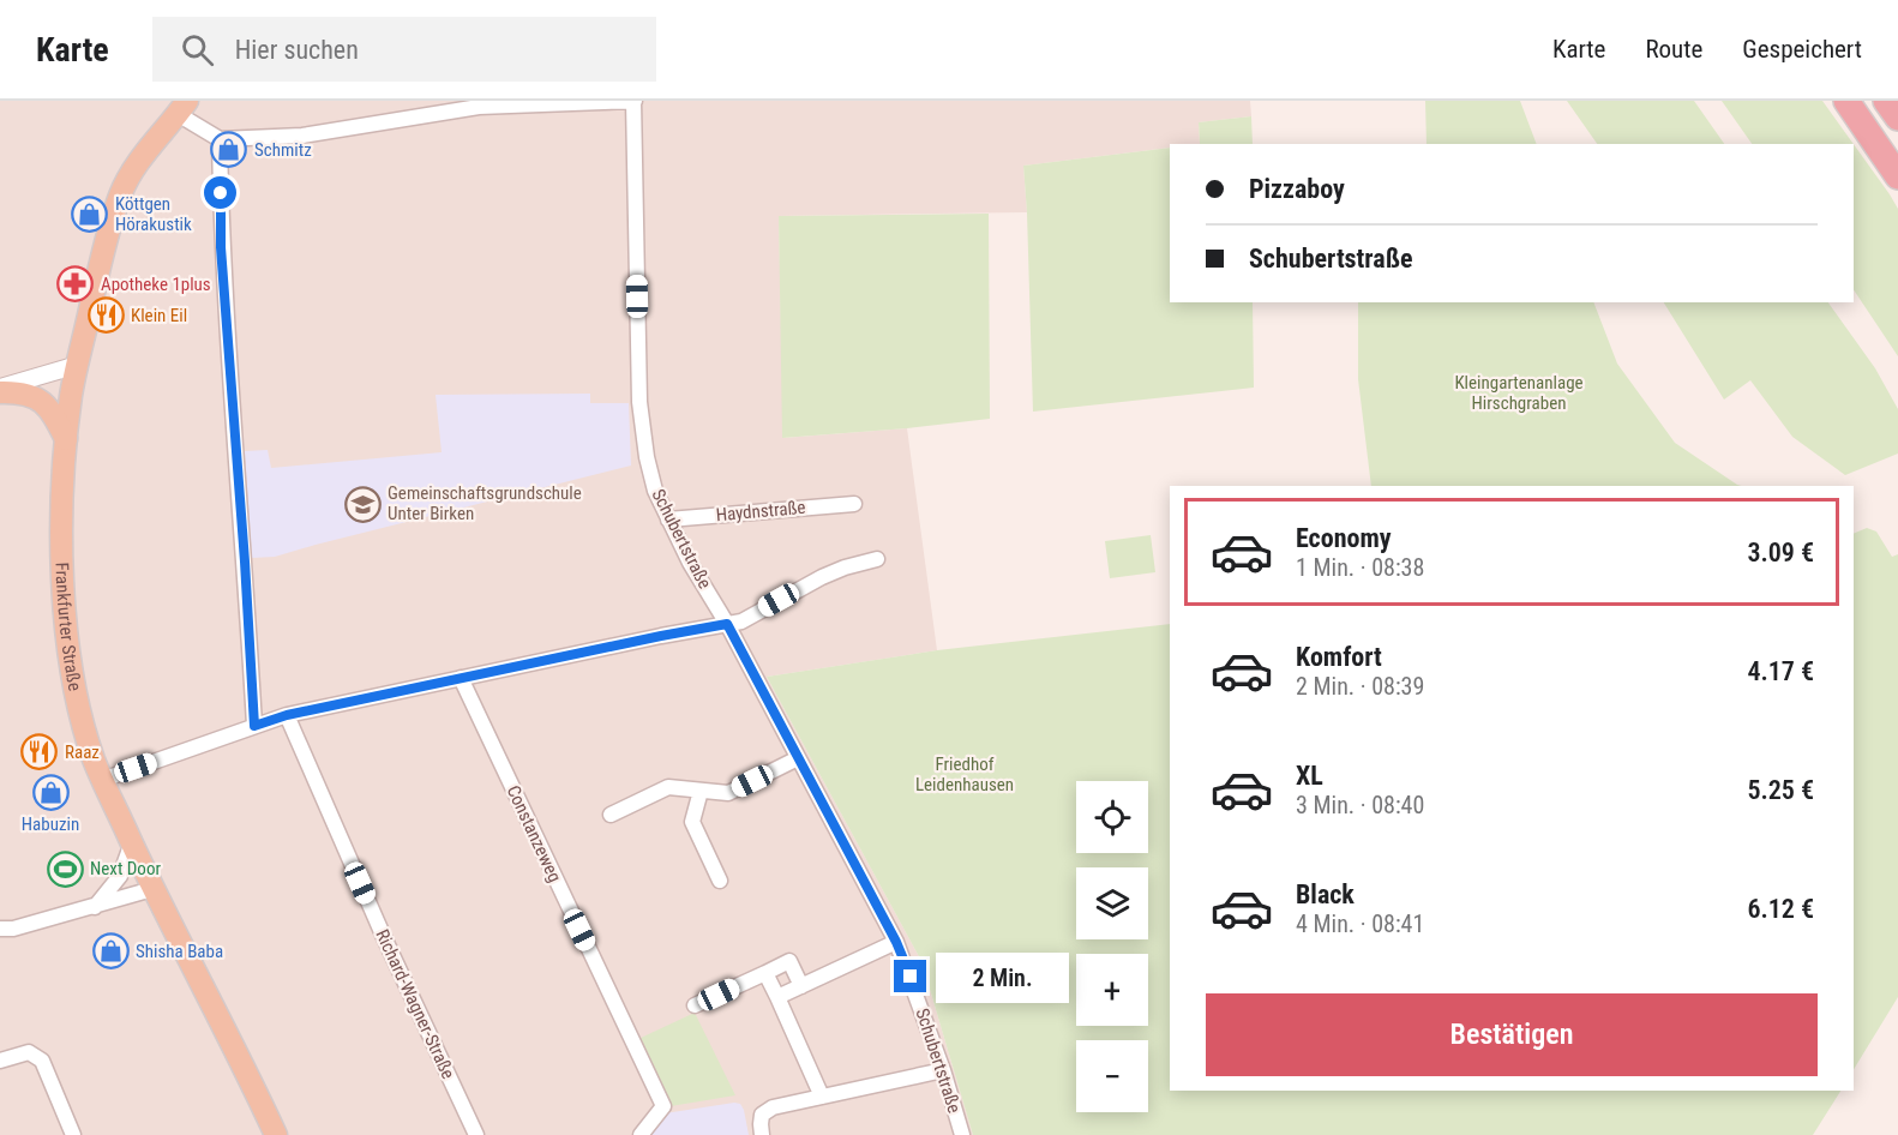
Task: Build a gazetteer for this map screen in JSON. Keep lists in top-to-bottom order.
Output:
{
  "streets": {
    "main road": ["Frankfurter Straße"],
    "street": [
      "Haydnstraße",
      "Schubertstraße",
      "Constanzeweg",
      "Richard-Wagner-Straße"
    ]
  },
  "crossings": [
    ["Haydnstraße", "Schubertstraße"]
  ],
  "parks": ["Kleingartenanlage Hirschgraben", "Friedhof Leidenhausen"],
  "places": {
    "shop": [
      "Schmitz",
      "Köttgen Hörakustik",
      "Habuzin",
      "Shisha Baba"
    ],
    "pharmacy": ["Apotheke 1plus"],
    "restaurant": ["Klein Eil", "Raaz"],
    "school or university": ["Gemeinschaftsgrundschule Unter Birken"],
    "sports": ["Next Door"]
  },
  "page": {
    "header": "Karte",
    "search": "Hier suchen",
    "nav": ["Karte", "Route", "Gespeichert"],
    "banner": ["Pizzaboy", "Schubertstraße"],
    "list": [
      {
        "name": "Economy",
        "note": "1 Min. · 08:38",
        "value": "3.09 €"
      },
      {
        "name": "Komfort",
        "note": "2 Min. · 08:39",
        "value": "4.17 €"
      },
      {
        "name": "XL",
        "note": "3 Min. · 08:40",
        "value": "5.25 €"
      },
      {
        "name": "Black",
        "note": "4 Min. · 08:41",
        "value": "6.12 €"
      }
    ],
    "map_buttons": ["+", "−"],
    "bubble": "2 Min.",
    "buttons": "Bestätigen"
  }
}
